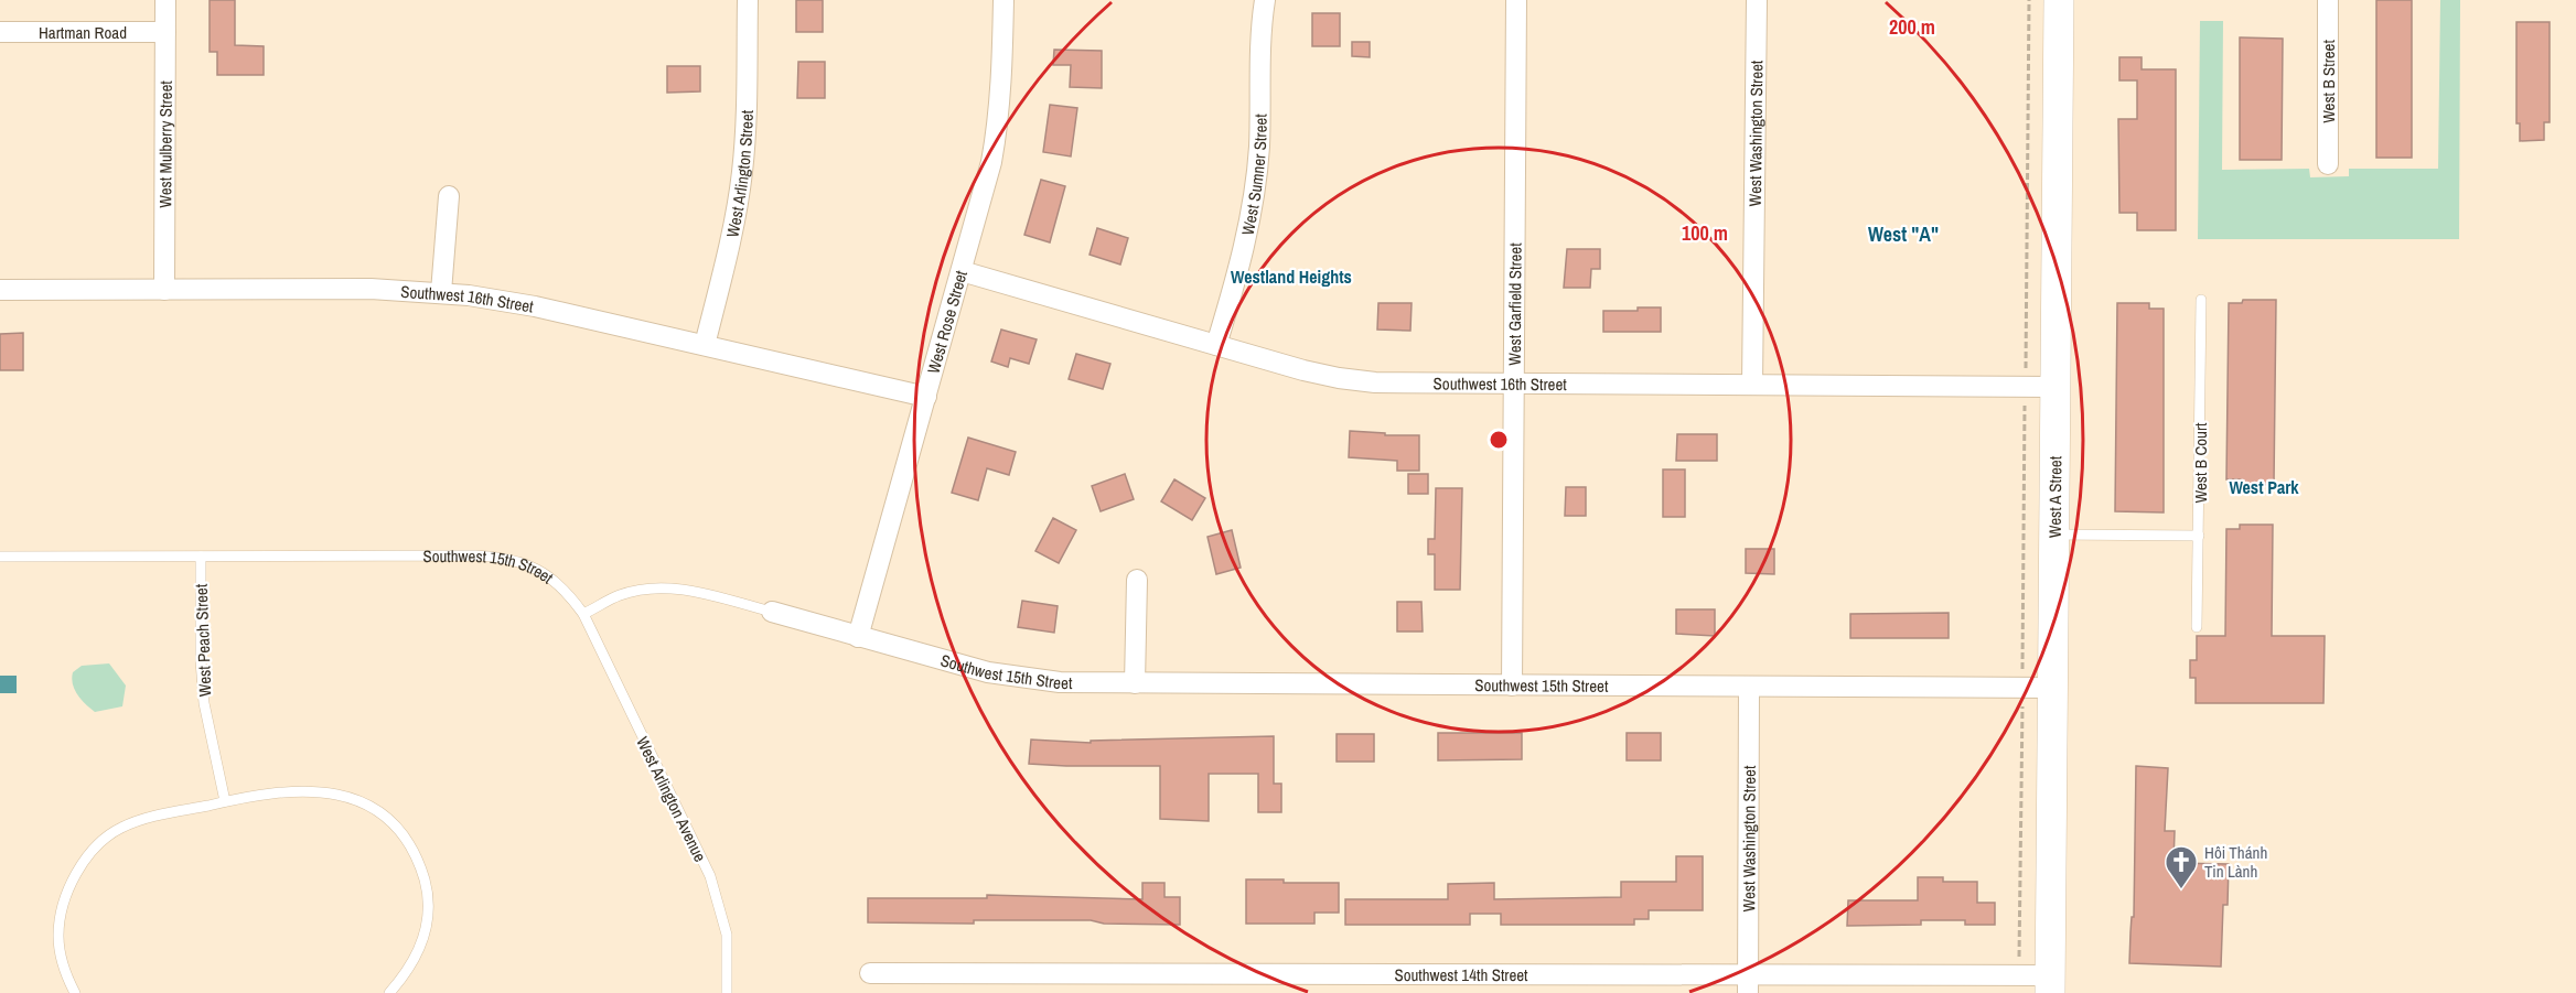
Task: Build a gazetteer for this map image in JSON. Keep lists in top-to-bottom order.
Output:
{
  "streets": {
    "main road": ["West A Street"],
    "street": [
      "Hartman Road",
      "West B Street",
      "West Washington Street",
      "West Mulberry Street",
      "West Arlington Street",
      "West Sumner Street",
      "Southwest 16th Street",
      "West Garfield Street",
      "West Rose Street",
      "Southwest 15th Street",
      "Southwest 14th Street"
    ],
    "lane": ["West B Court", "West Peach Street", "West Arlington Avenue"]
  },
  "crossings": [
    ["Hartman Road", "West Mulberry Street"],
    ["West Washington Street", "Southwest 16th Street"],
    ["West Washington Street", "Southwest 15th Street"],
    ["West Washington Street", "Southwest 14th Street"],
    ["West Mulberry Street", "Southwest 16th Street"],
    ["West Arlington Street", "Southwest 16th Street"],
    ["West Sumner Street", "Southwest 16th Street"],
    ["Southwest 16th Street", "West Garfield Street"],
    ["Southwest 16th Street", "West Rose Street"],
    ["Southwest 16th Street", "West A Street"],
    ["West Garfield Street", "Southwest 15th Street"],
    ["West Rose Street", "Southwest 15th Street"],
    ["West A Street", "Southwest 15th Street"],
    ["West A Street", "Southwest 14th Street"],
    ["Southwest 15th Street", "West Peach Street"],
    ["Southwest 15th Street", "West Arlington Avenue"]
  ],
  "districts": ["West \"A\"", "Westland Heights", "West Park"],
  "places": {
    "church": ["Hôi Thánh Tin Lành"]
  },
  "rings": ["200 m", "100 m"]
}
